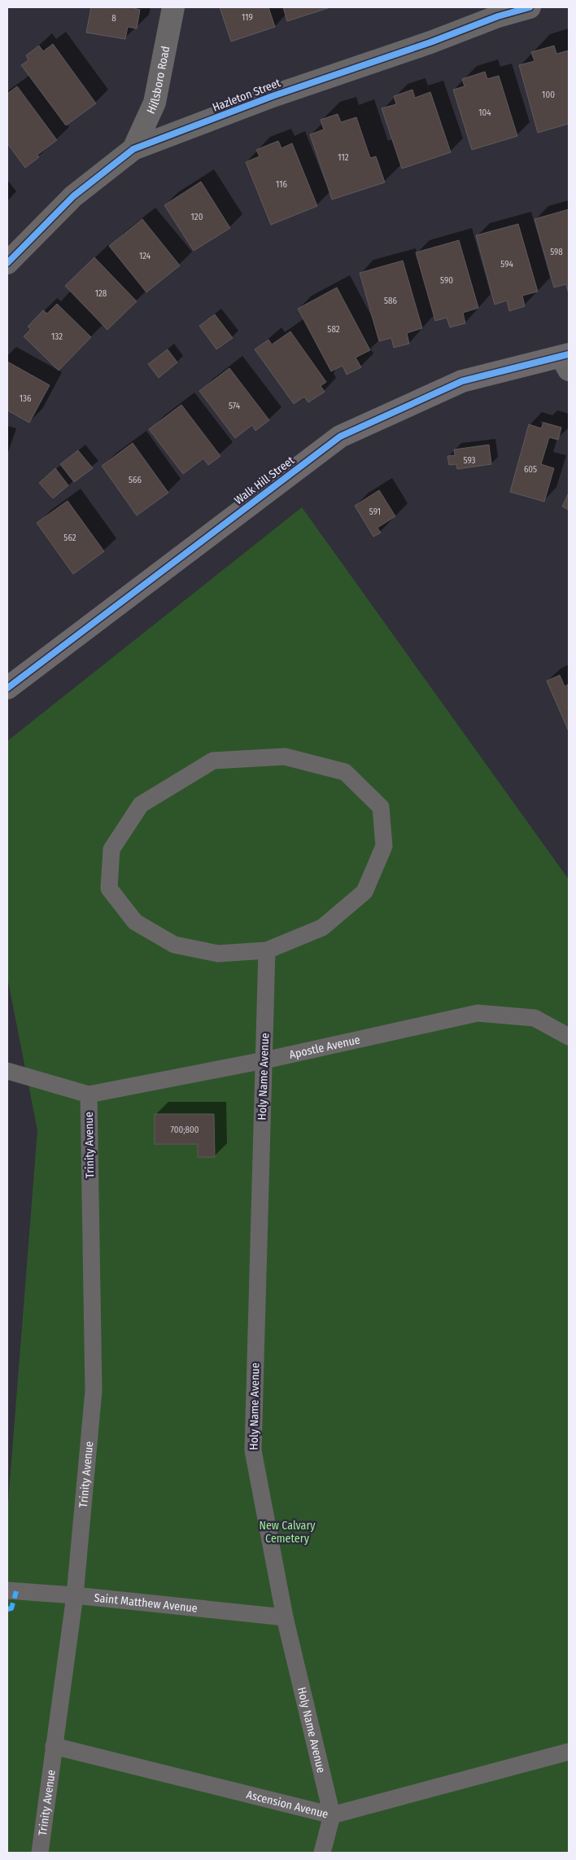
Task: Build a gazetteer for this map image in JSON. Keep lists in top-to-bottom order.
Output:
{
  "streets": {
    "main road": ["Walk Hill Street"],
    "street": ["Hillsboro Road", "Hazleton Street"],
    "lane": [
      "Apostle Avenue",
      "Holy Name Avenue",
      "Trinity Avenue",
      "Saint Matthew Avenue",
      "Ascension Avenue"
    ]
  },
  "crossings": [
    ["Hillsboro Road", "Hazleton Street"],
    ["Apostle Avenue", "Holy Name Avenue"],
    ["Apostle Avenue", "Trinity Avenue"],
    ["Holy Name Avenue", "Saint Matthew Avenue"],
    ["Holy Name Avenue", "Ascension Avenue"],
    ["Trinity Avenue", "Saint Matthew Avenue"],
    ["Trinity Avenue", "Ascension Avenue"]
  ],
  "parks": ["New Calvary Cemetery"],
  "house_numbers": [
    "119",
    "8",
    "100",
    "104",
    "112",
    "116",
    "120",
    "598",
    "124",
    "594",
    "590",
    "128",
    "586",
    "582",
    "132",
    "136",
    "574",
    "593",
    "605",
    "566",
    "591",
    "562",
    "700;800"
  ]
}
